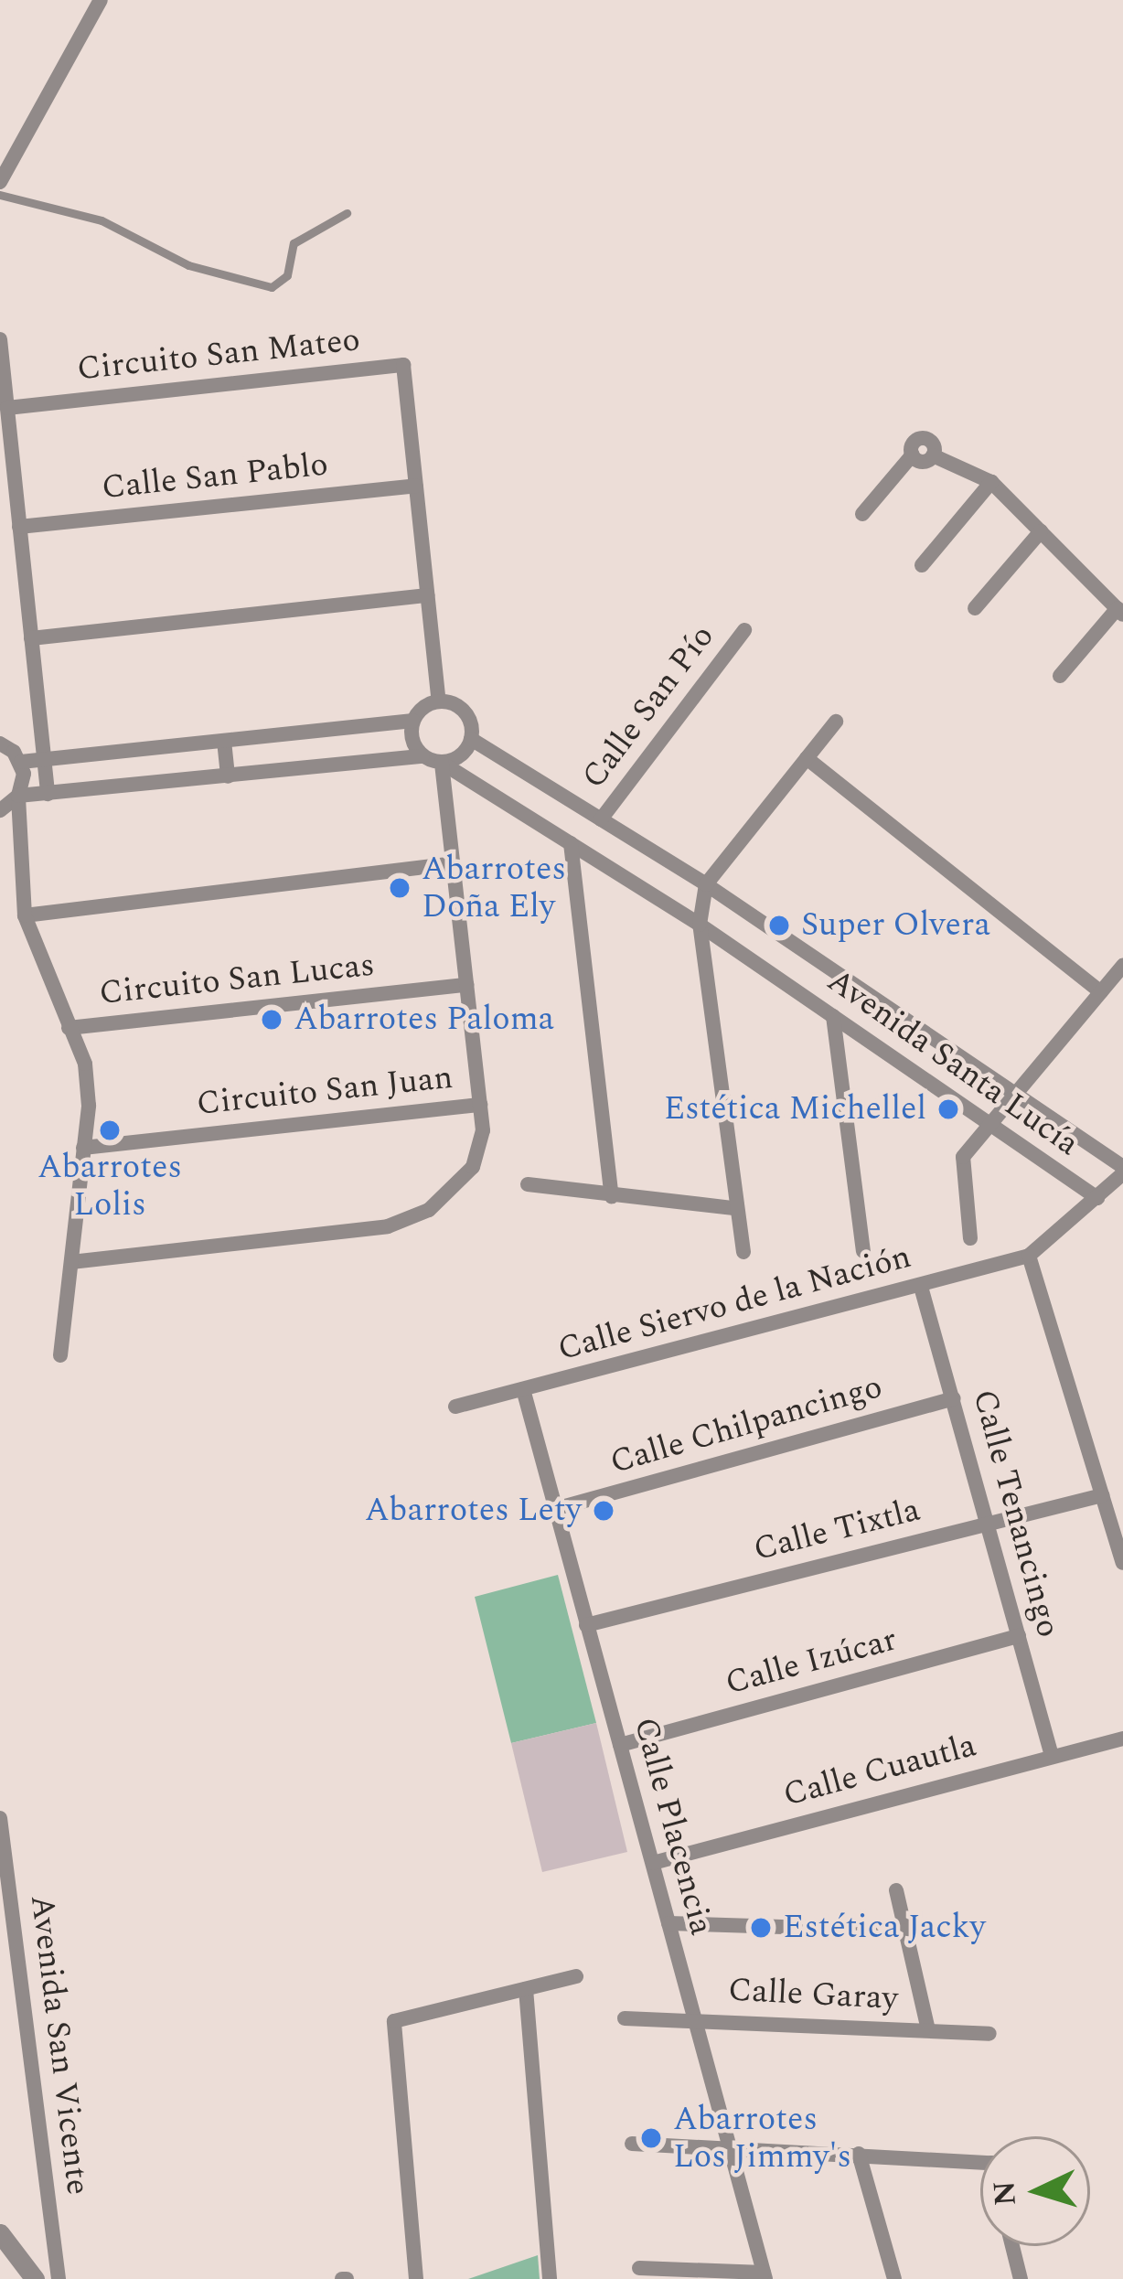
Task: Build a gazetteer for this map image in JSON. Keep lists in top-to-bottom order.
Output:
{
  "streets": {
    "street": [
      "Circuito San Mateo",
      "Calle San Pablo",
      "Calle San Pío",
      "Circuito San Lucas",
      "Avenida Santa Lucía",
      "Circuito San Juan",
      "Calle Siervo de la Nación",
      "Calle Chilpancingo",
      "Calle Tenancingo",
      "Calle Tixtla",
      "Calle Izúcar",
      "Calle Cuautla",
      "Calle Placencia",
      "Calle Garay",
      "Avenida San Vicente"
    ]
  },
  "crossings": [
    ["Circuito San Mateo", "Calle San Pablo"],
    ["Circuito San Mateo", "Avenida Santa Lucía"],
    ["Calle San Pío", "Avenida Santa Lucía"],
    ["Calle Siervo de la Nación", "Calle Tenancingo"],
    ["Calle Siervo de la Nación", "Calle Placencia"],
    ["Calle Chilpancingo", "Calle Tenancingo"],
    ["Calle Chilpancingo", "Calle Placencia"],
    ["Calle Tenancingo", "Calle Tixtla"],
    ["Calle Tenancingo", "Calle Izúcar"],
    ["Calle Tenancingo", "Calle Cuautla"],
    ["Calle Tixtla", "Calle Placencia"],
    ["Calle Izúcar", "Calle Placencia"],
    ["Calle Cuautla", "Calle Placencia"],
    ["Calle Placencia", "Calle Garay"]
  ],
  "places": [
    "Abarrotes Doña Ely",
    "Super Olvera",
    "Abarrotes Paloma",
    "Estética Michellel",
    "Abarrotes Lolis",
    "Abarrotes Lety",
    "Estética Jacky",
    "Abarrotes Los Jimmy's"
  ],
  "north": "left"
}
